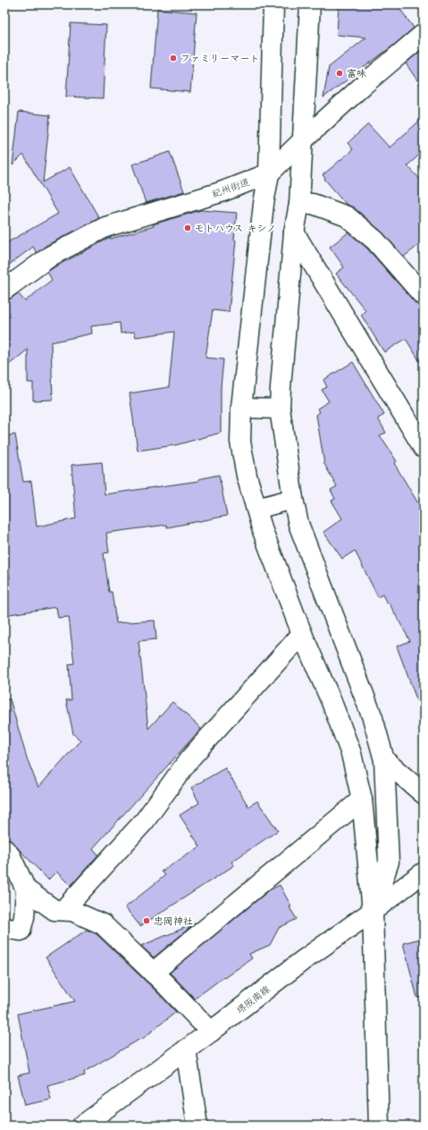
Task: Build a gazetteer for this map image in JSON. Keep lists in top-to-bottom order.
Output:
{
  "streets": {
    "street": ["紀州街道", "堺阪南線"]
  },
  "places": [
    "ファミリーマート",
    "富味",
    "モトハウス キシノ",
    "忠岡神社"
  ]
}
